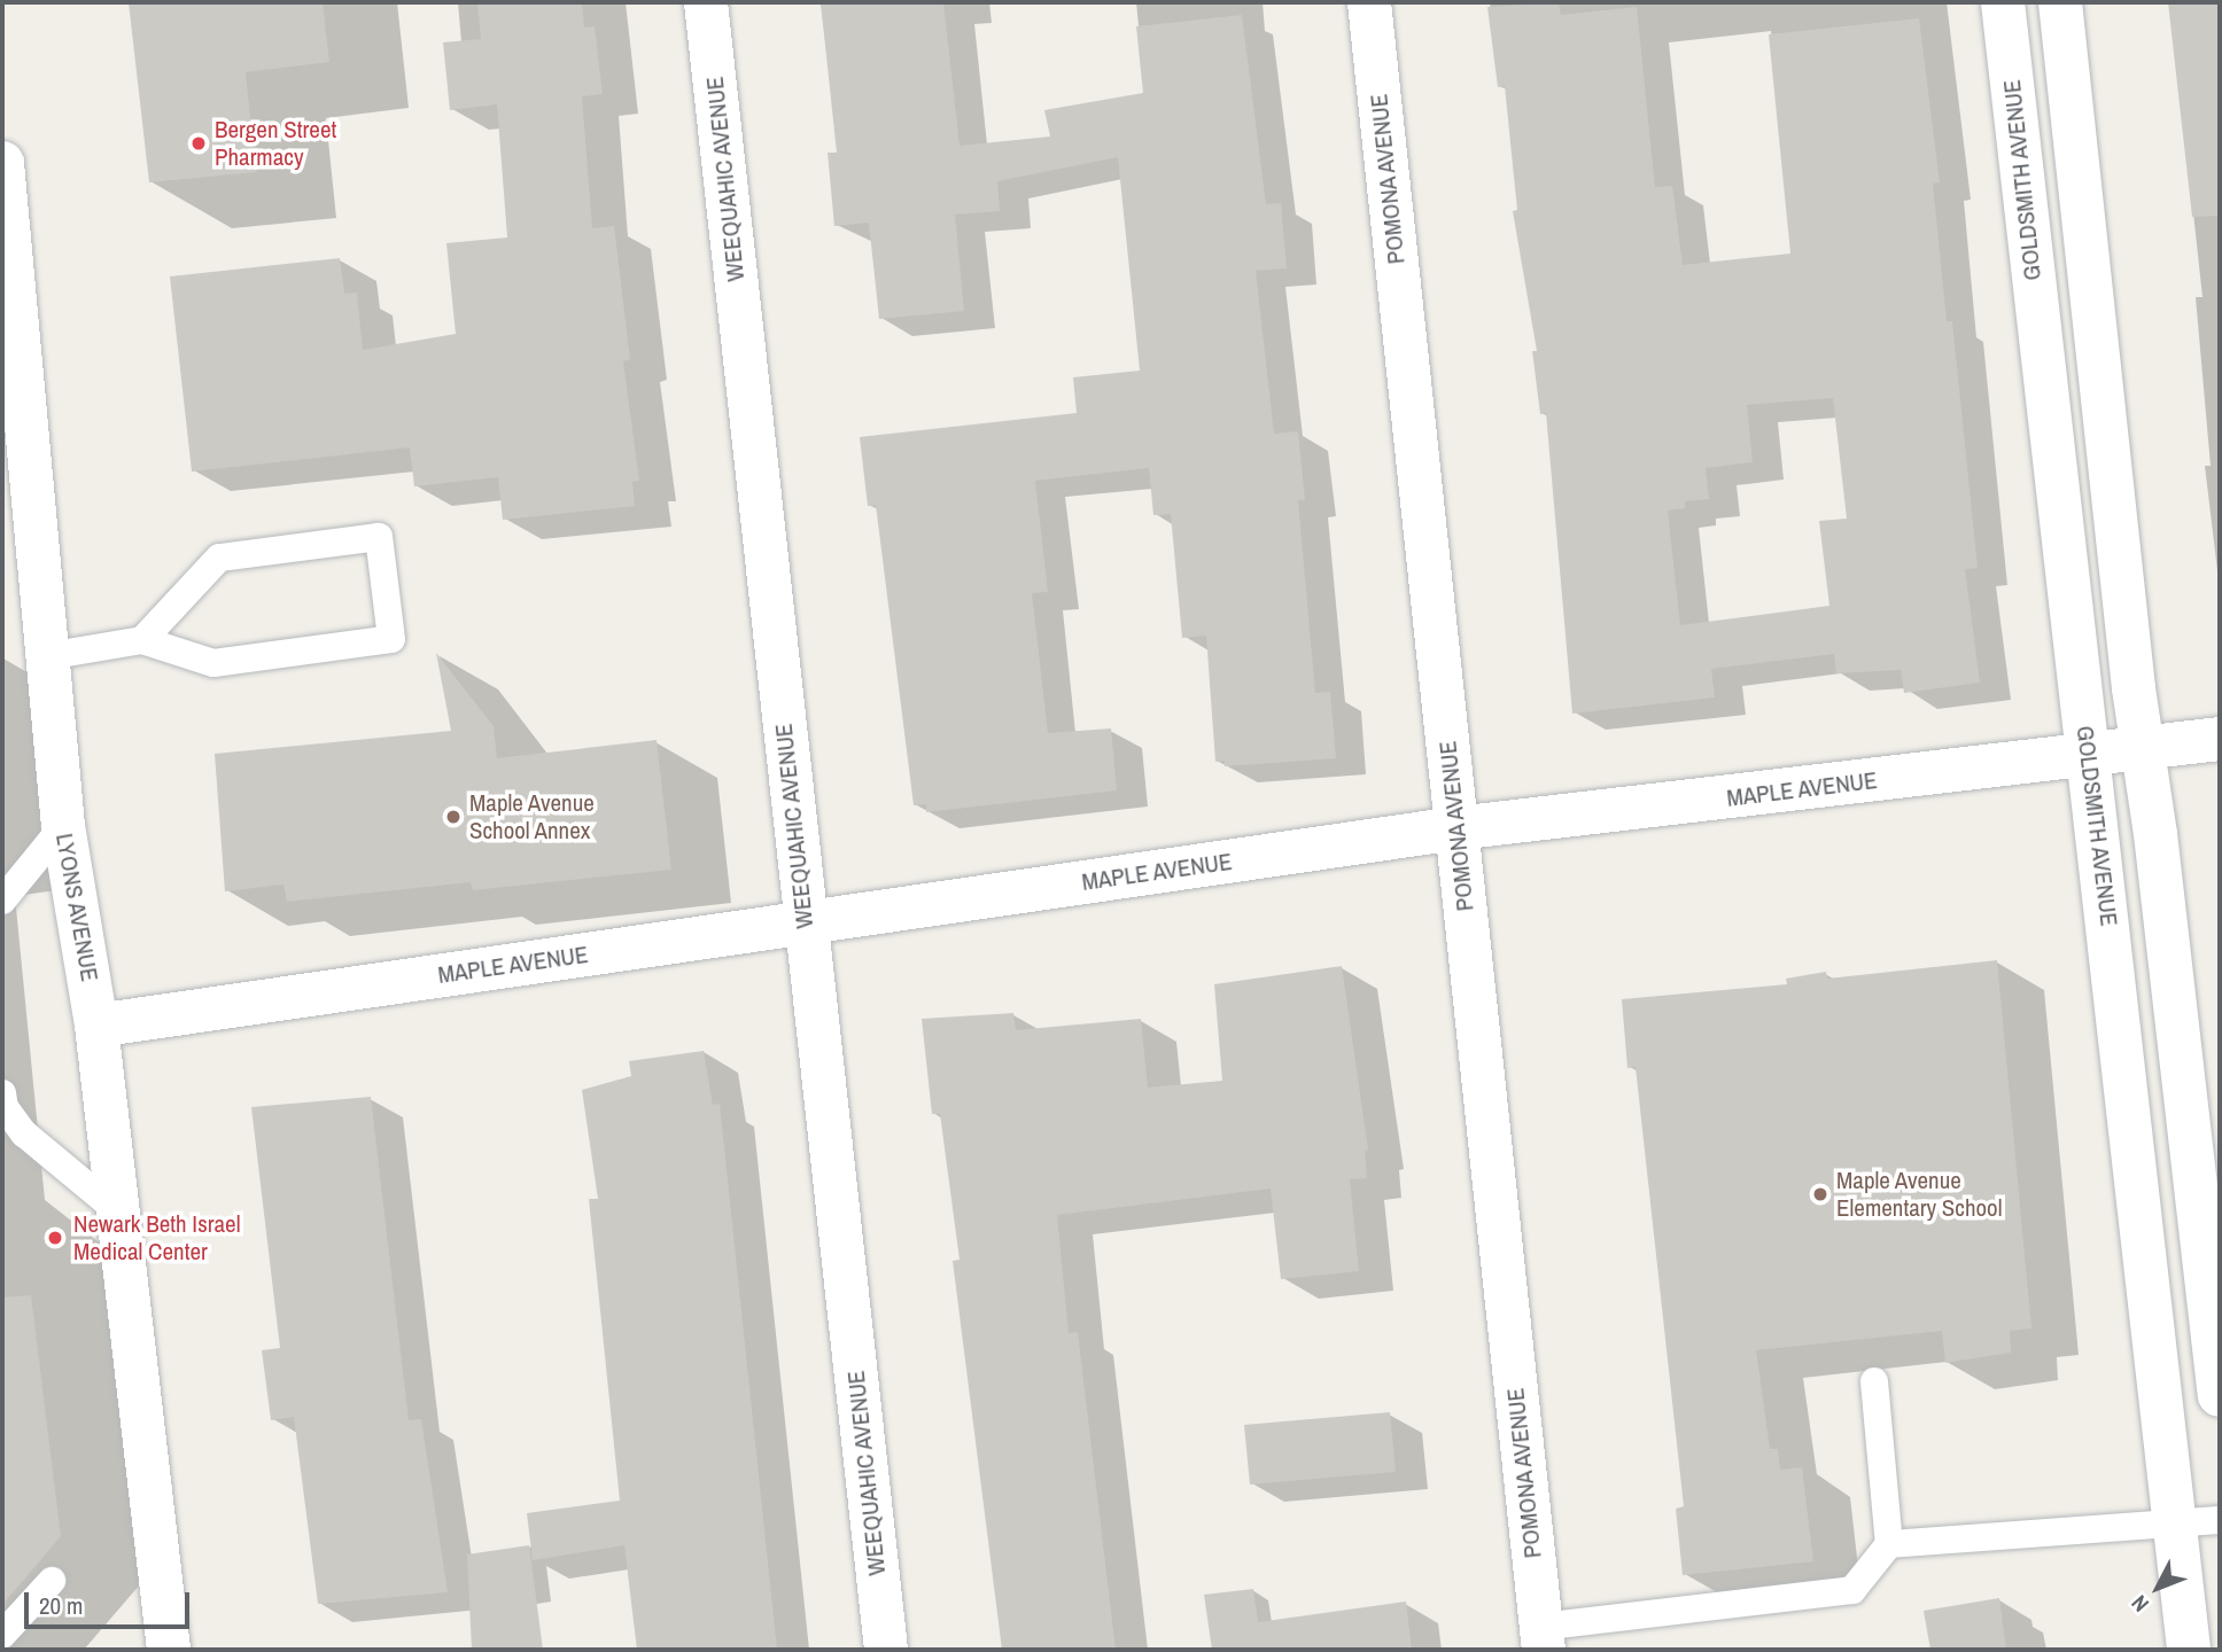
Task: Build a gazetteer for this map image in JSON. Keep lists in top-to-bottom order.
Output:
{
  "streets": {
    "street": [
      "WEEQUAHIC AVENUE",
      "POMONA AVENUE",
      "GOLDSMITH AVENUE",
      "MAPLE AVENUE",
      "LYONS AVENUE"
    ]
  },
  "crossings": [
    ["WEEQUAHIC AVENUE", "MAPLE AVENUE"],
    ["POMONA AVENUE", "MAPLE AVENUE"],
    ["GOLDSMITH AVENUE", "MAPLE AVENUE"],
    ["MAPLE AVENUE", "LYONS AVENUE"]
  ],
  "places": [
    "Bergen Street Pharmacy",
    "Maple Avenue School Annex",
    "Maple Avenue Elementary School",
    "Newark Beth Israel Medical Center"
  ],
  "scale_bar": "20 m",
  "north": "bottom left"
}
